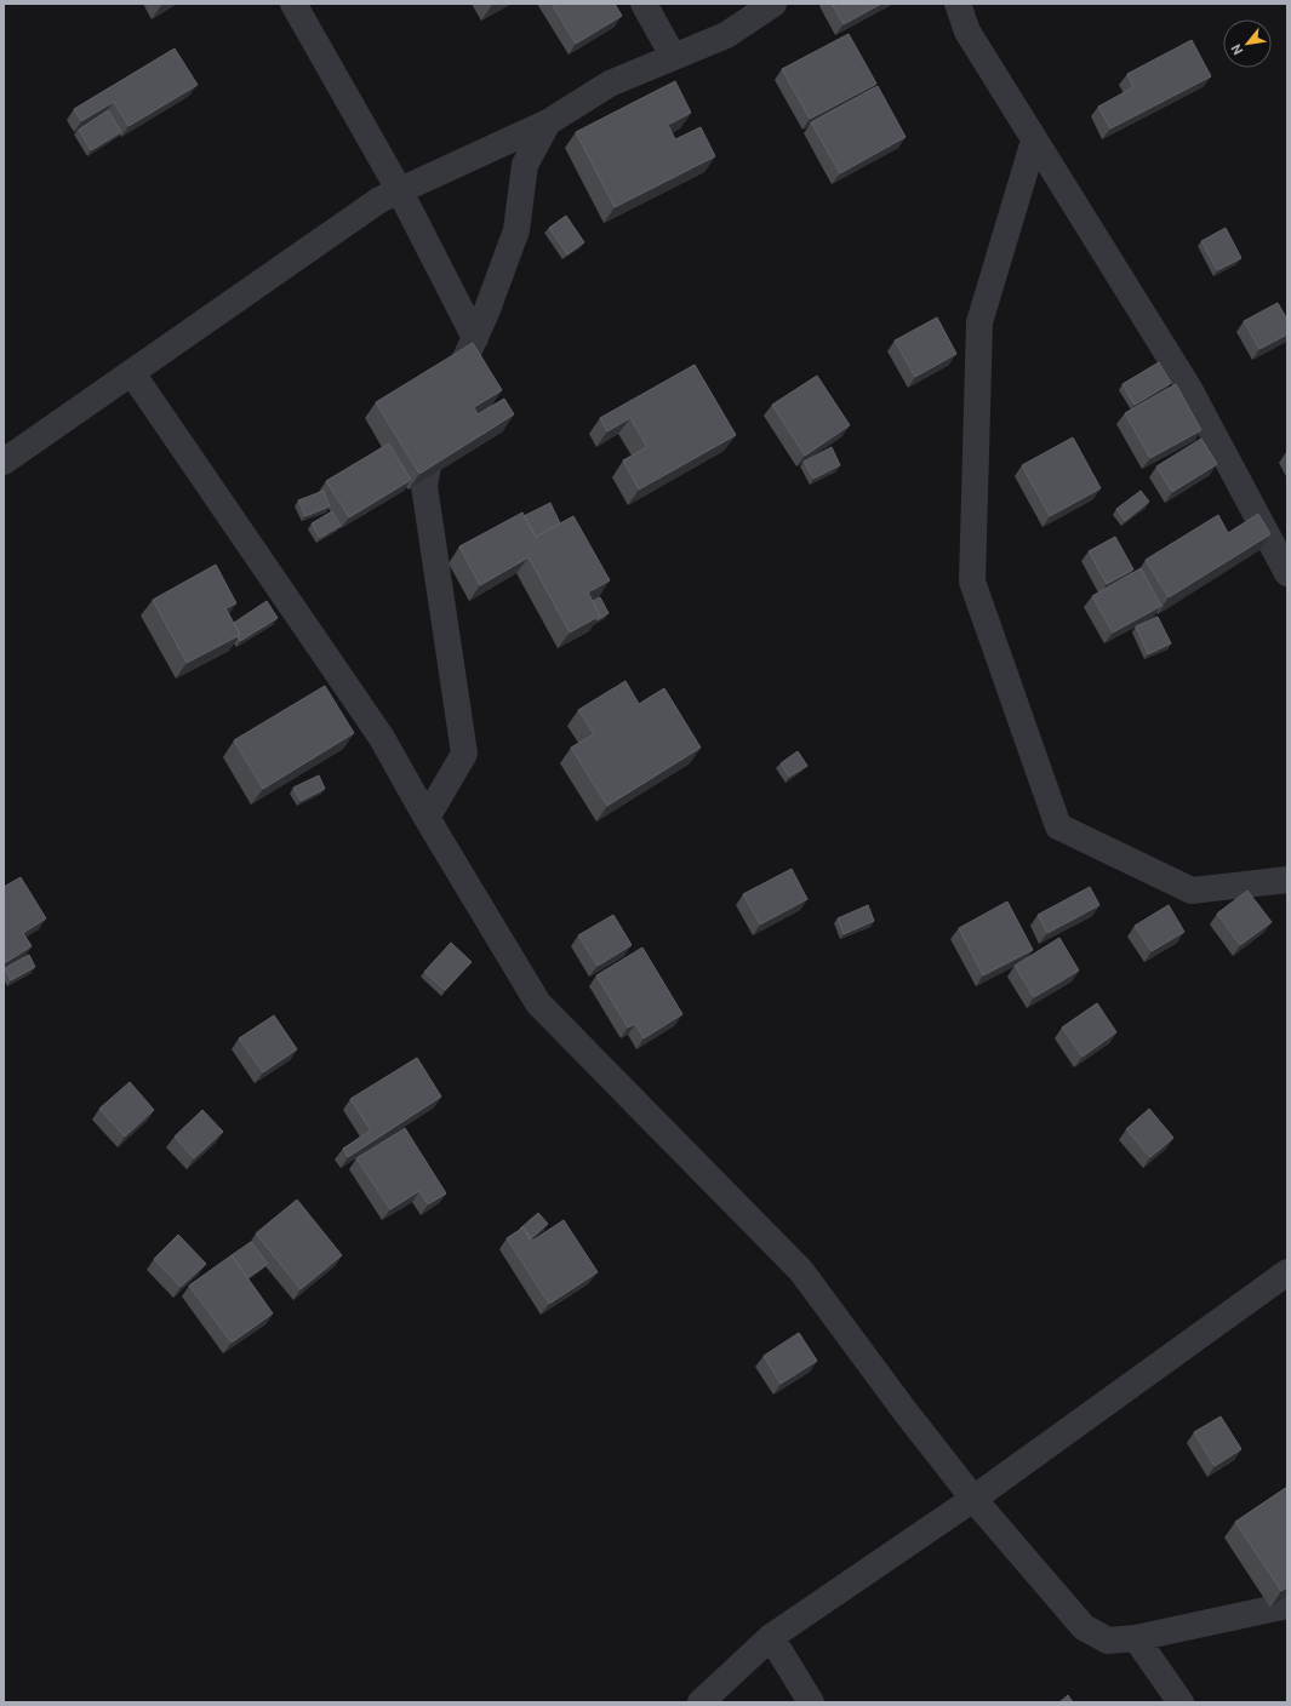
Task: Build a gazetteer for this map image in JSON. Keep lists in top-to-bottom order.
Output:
{
  "north": "bottom left"
}
